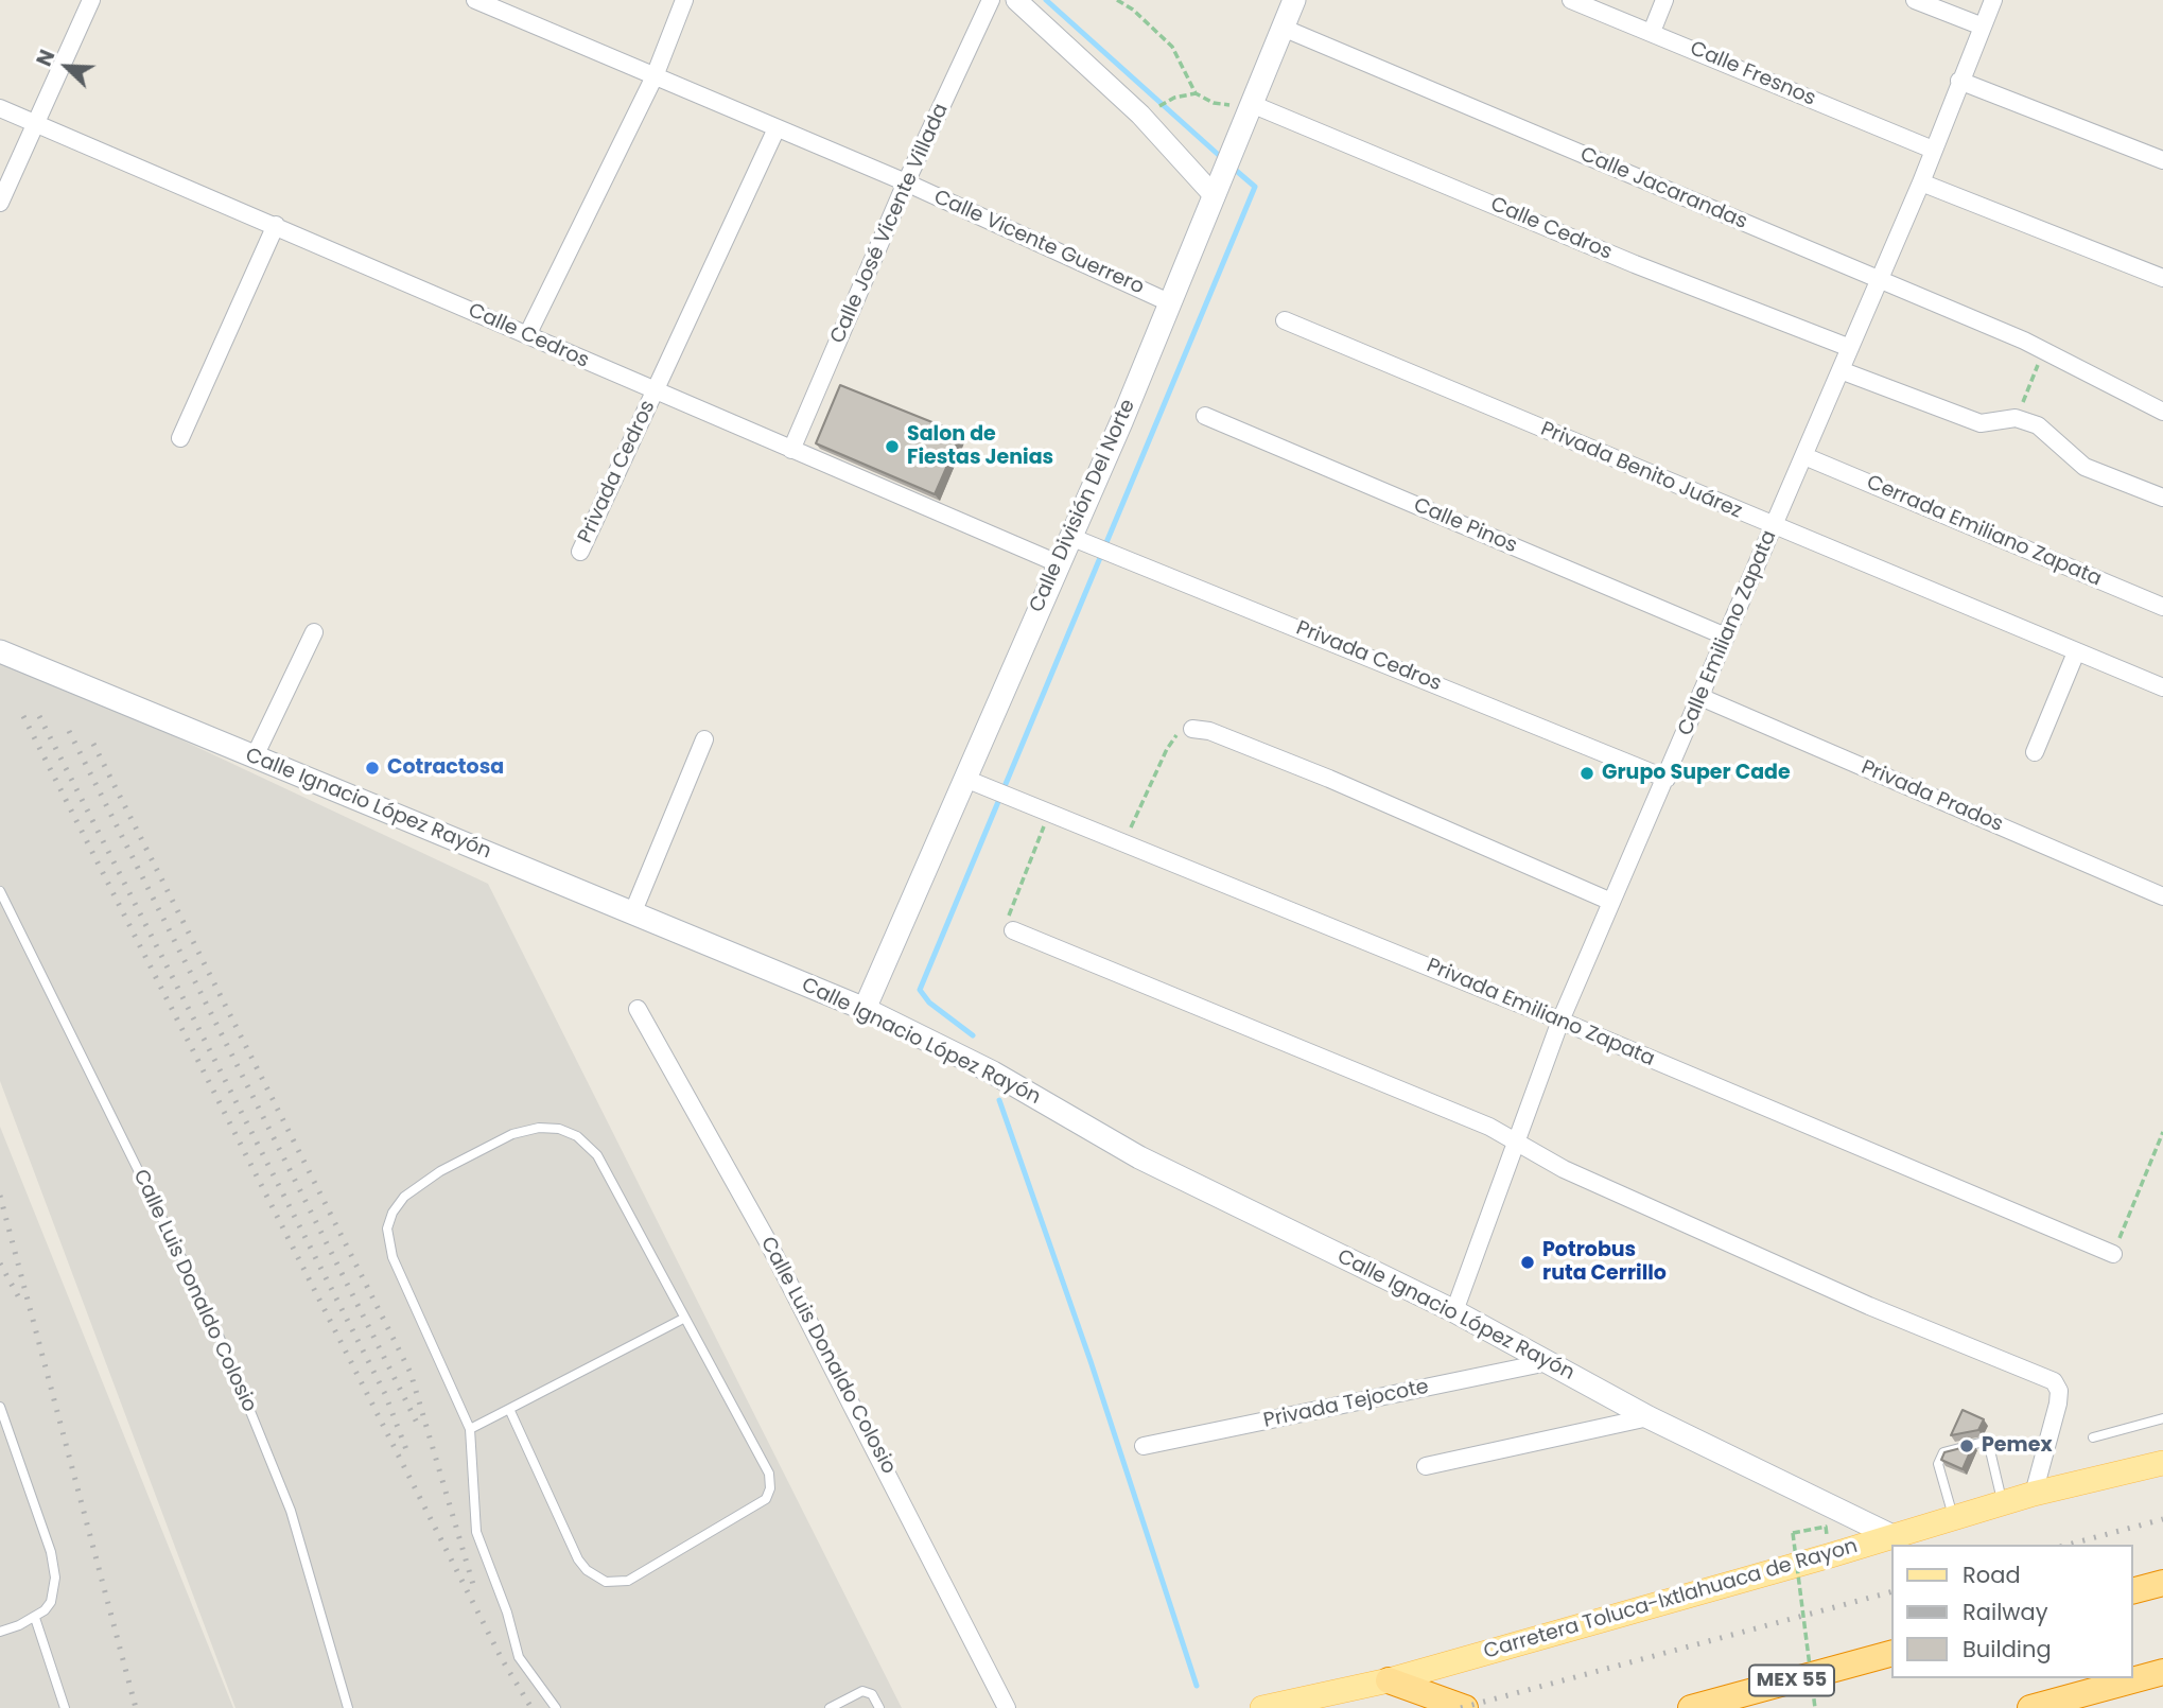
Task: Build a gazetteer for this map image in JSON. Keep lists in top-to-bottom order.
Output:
{
  "streets": {
    "highway": ["MEX 55"],
    "main road": ["Calle División Del Norte", "Calle Ignacio López Rayón", "Carretera Toluca-Ixtlahuaca de Rayon"],
    "street": [
      "Calle Fresnos",
      "Calle Jacarandas",
      "Calle José Vicente Villada",
      "Calle Cedros",
      "Calle Vicente Guerrero",
      "Privada Benito Juárez",
      "Privada Cedros",
      "Calle Pinos",
      "Cerrada Emiliano Zapata",
      "Calle Emiliano Zapata",
      "Privada Prados",
      "Privada Emiliano Zapata",
      "Calle Luis Donaldo Colosio",
      "Privada Tejocote"
    ]
  },
  "crossings": [
    ["Calle Fresnos", "Calle Emiliano Zapata"],
    ["Calle Jacarandas", "Calle División Del Norte"],
    ["Calle Jacarandas", "Calle Emiliano Zapata"],
    ["Calle José Vicente Villada", "Calle Cedros"],
    ["Calle José Vicente Villada", "Calle Vicente Guerrero"],
    ["Calle Cedros", "Privada Cedros"],
    ["Calle Cedros", "Calle División Del Norte"],
    ["Calle Cedros", "Calle Emiliano Zapata"],
    ["Calle Vicente Guerrero", "Privada Cedros"],
    ["Calle Vicente Guerrero", "Calle División Del Norte"],
    ["Privada Benito Juárez", "Calle Emiliano Zapata"],
    ["Privada Cedros", "Calle División Del Norte"],
    ["Privada Cedros", "Calle Emiliano Zapata"],
    ["Calle División Del Norte", "Calle Ignacio López Rayón"],
    ["Calle División Del Norte", "Privada Emiliano Zapata"],
    ["Calle Pinos", "Calle Emiliano Zapata"],
    ["Cerrada Emiliano Zapata", "Calle Emiliano Zapata"],
    ["Calle Emiliano Zapata", "Privada Prados"],
    ["Calle Emiliano Zapata", "Calle Ignacio López Rayón"],
    ["Calle Emiliano Zapata", "Privada Emiliano Zapata"],
    ["Calle Ignacio López Rayón", "Privada Tejocote"],
    ["Calle Ignacio López Rayón", "Carretera Toluca-Ixtlahuaca de Rayon"]
  ],
  "places": [
    "Salon de Fiestas Jenias",
    "Cotractosa",
    "Grupo Super Cade",
    "Potrobus ruta Cerrillo",
    "Pemex"
  ],
  "legend": ["Road", "Railway", "Building"],
  "north": "top left"
}
